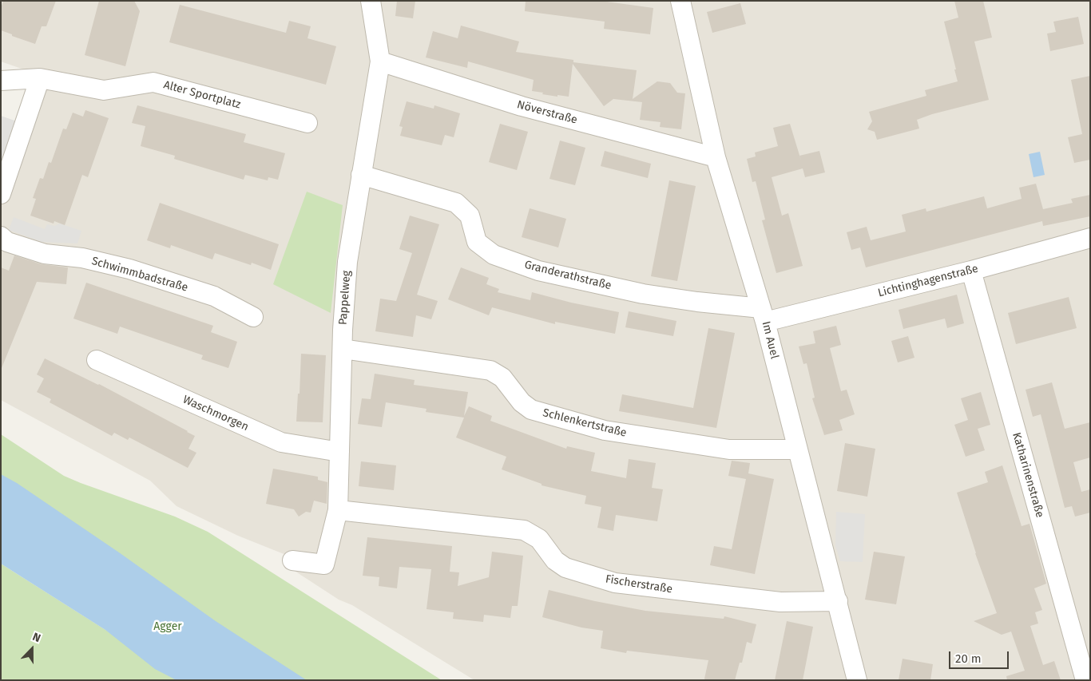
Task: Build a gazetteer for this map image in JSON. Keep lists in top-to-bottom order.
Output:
{
  "streets": {
    "street": [
      "Alter Sportplatz",
      "Növerstraße",
      "Schwimmbadstraße",
      "Granderathstraße",
      "Lichtinghagenstraße",
      "Pappelweg",
      "Im Auel",
      "Waschmorgen",
      "Schlenkertstraße",
      "Katharinenstraße",
      "Fischerstraße"
    ]
  },
  "crossings": [
    ["Növerstraße", "Pappelweg"],
    ["Növerstraße", "Im Auel"],
    ["Granderathstraße", "Lichtinghagenstraße"],
    ["Granderathstraße", "Pappelweg"],
    ["Granderathstraße", "Im Auel"],
    ["Lichtinghagenstraße", "Im Auel"],
    ["Lichtinghagenstraße", "Katharinenstraße"],
    ["Pappelweg", "Waschmorgen"],
    ["Pappelweg", "Schlenkertstraße"],
    ["Pappelweg", "Fischerstraße"],
    ["Im Auel", "Schlenkertstraße"],
    ["Im Auel", "Fischerstraße"]
  ],
  "parks": ["Agger"],
  "scale_bar": "20 m",
  "north": "top"
}
